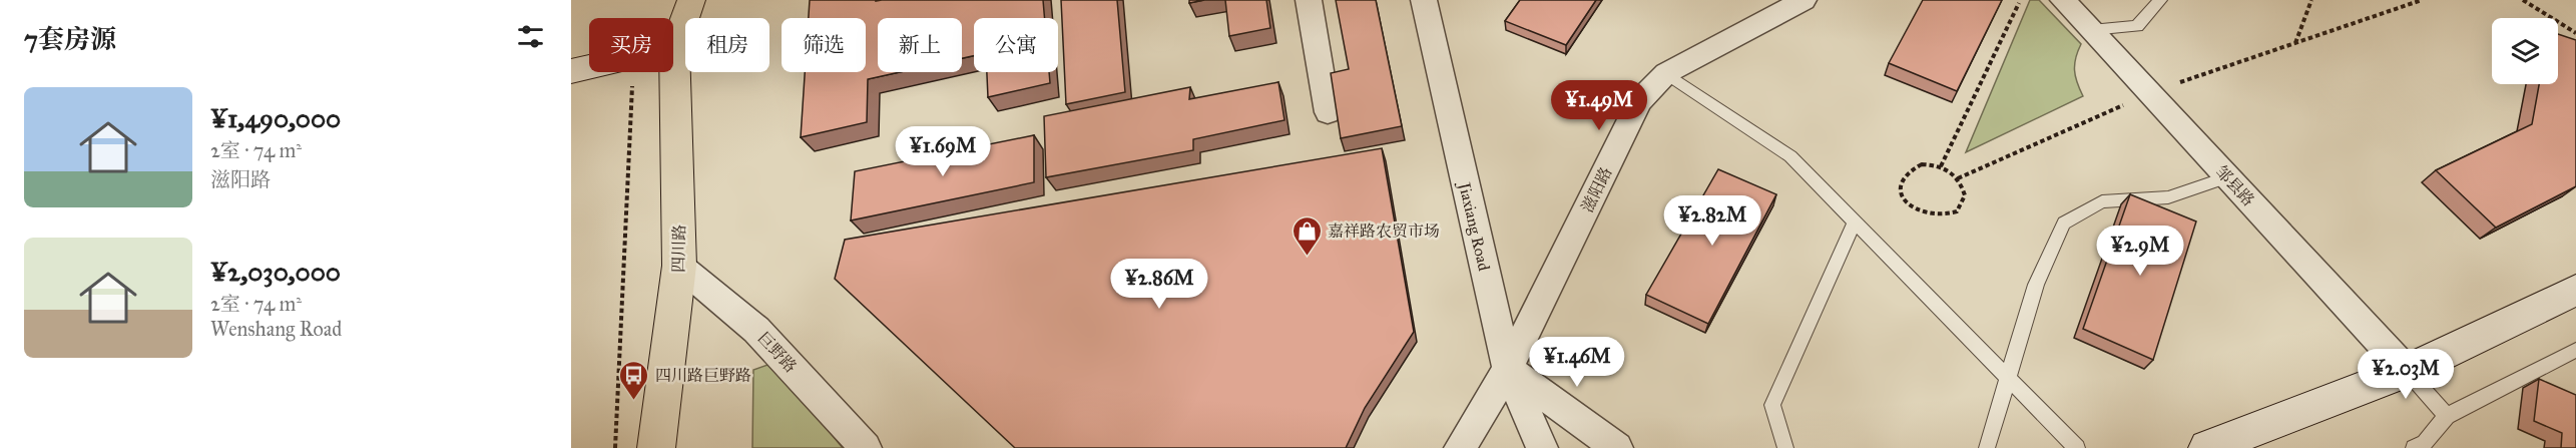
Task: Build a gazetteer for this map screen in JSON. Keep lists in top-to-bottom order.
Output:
{
  "streets": {
    "main road": ["四川路"],
    "street": [
      "邹县路",
      "滋阳路",
      "Jiaxiang Road",
      "巨野路"
    ]
  },
  "crossings": [
    ["滋阳路", "Jiaxiang Road"],
    ["四川路", "巨野路"]
  ],
  "places": {
    "shop": ["嘉祥路农贸市场"],
    "bus stop": ["四川路巨野路"]
  },
  "page": {
    "heading": "7套房源",
    "chip": [
      "买房",
      "租房",
      "筛选",
      "新上",
      "公寓"
    ],
    "list": [
      {
        "name": "¥1,490,000",
        "note": "2室 · 74 m² · 滋阳路"
      },
      {
        "name": "¥2,030,000",
        "note": "2室 · 74 m² · Wenshang Road"
      }
    ],
    "price": [
      "¥1.49M",
      "¥1.69M",
      "¥2.82M",
      "¥2.9M",
      "¥2.86M",
      "¥1.46M",
      "¥2.03M"
    ]
  }
}
